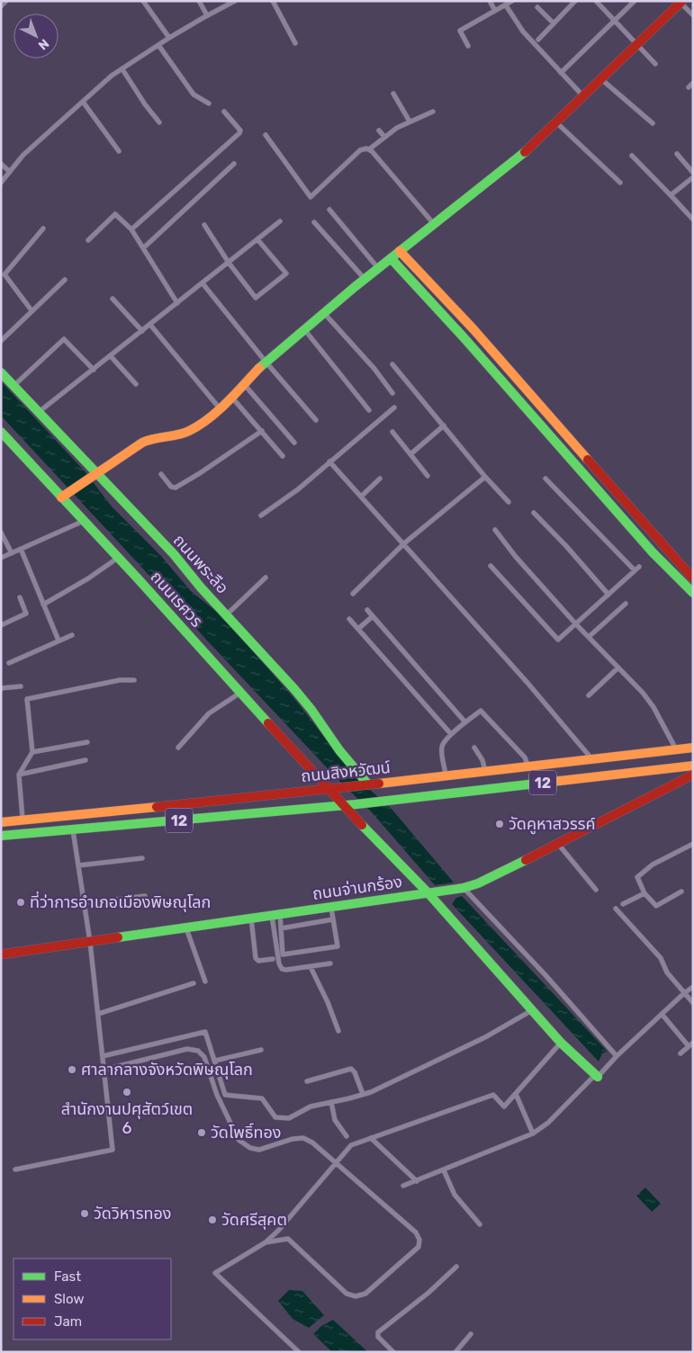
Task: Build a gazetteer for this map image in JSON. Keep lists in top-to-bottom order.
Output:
{
  "streets": {
    "street": [
      "ถนนพระลือ",
      "ถนนเรศวร",
      "ถนนสิงหวัฒน์",
      "12",
      "ถนนจ่านกร้อง"
    ]
  },
  "crossings": [
    ["ถนนพระลือ", "ถนนสิงหวัฒน์"],
    ["ถนนเรศวร", "ถนนสิงหวัฒน์"],
    ["ถนนเรศวร", "ถนนจ่านกร้อง"]
  ],
  "places": [
    "วัดคูหาสวรรค์",
    "ที่ว่าการอำเภอเมืองพิษณุโลก",
    "ศาลากลางจังหวัดพิษณุโลก",
    "สำนักงานปศุสัตว์เขต 6",
    "วัดโพธิ์ทอง",
    "วัดวิหารทอง",
    "วัดศรีสุคต"
  ],
  "legend": ["Fast", "Slow", "Jam"],
  "north": "bottom right"
}
